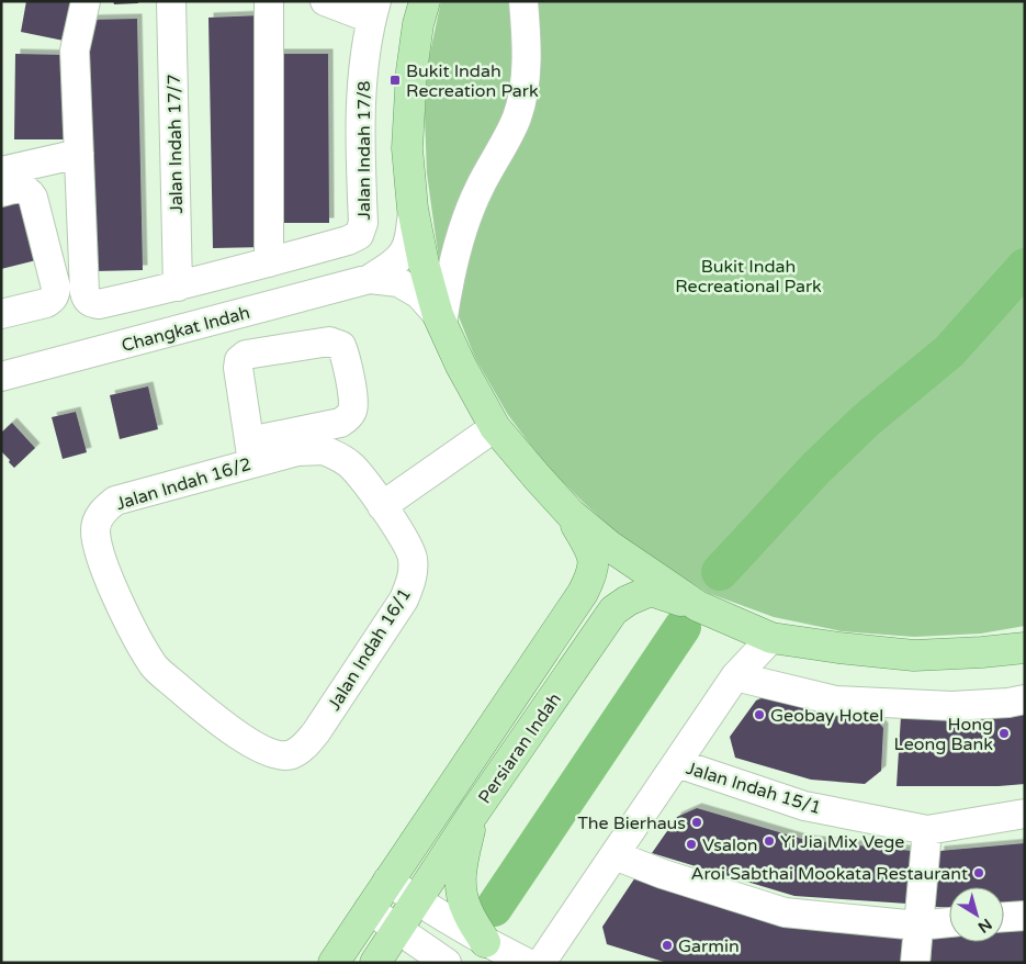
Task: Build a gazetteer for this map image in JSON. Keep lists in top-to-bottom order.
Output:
{
  "streets": {
    "main road": ["Persiaran Indah"],
    "street": [
      "Jalan Indah 17/7",
      "Jalan Indah 17/8",
      "Changkat Indah",
      "Jalan Indah 16/2",
      "Jalan Indah 16/1",
      "Jalan Indah 15/1"
    ]
  },
  "crossings": [
    ["Jalan Indah 16/2", "Jalan Indah 16/1"]
  ],
  "parks": ["Bukit Indah Recreational Park"],
  "places": {
    "transit": ["Bukit Indah Recreation Park"],
    "other": [
      "Geobay Hotel",
      "Hong Leong Bank",
      "The Bierhaus",
      "Yi Jia Mix Vege",
      "Vsalon",
      "Aroi Sabthai Mookata Restaurant",
      "Garmin"
    ]
  },
  "north": "bottom right"
}
